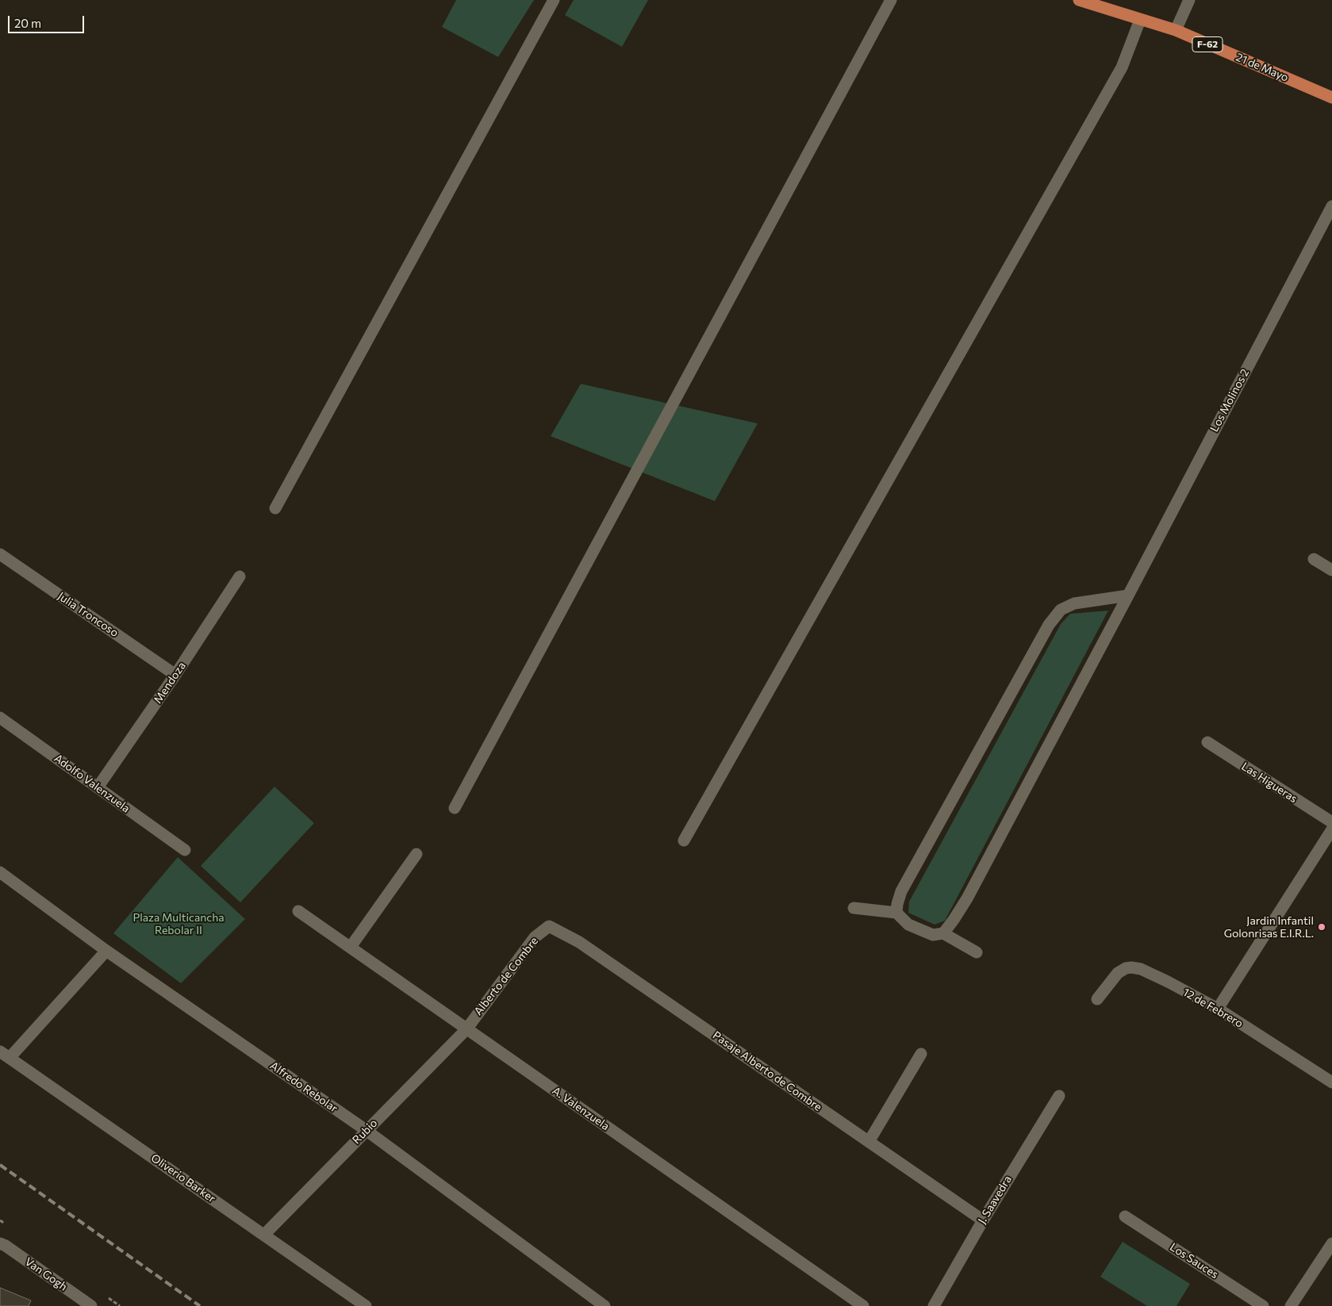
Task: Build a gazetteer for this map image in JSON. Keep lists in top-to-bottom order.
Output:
{
  "streets": {
    "main road": ["F-62", "21 de Mayo"],
    "street": [
      "Los Molinos 2",
      "Julia Troncoso",
      "Mendoza",
      "Las Higueras",
      "Adolfo Valenzuela",
      "Alberto de Combre",
      "12 de Febrero",
      "Pasaje Alberto de Combre",
      "Alfredo Rebolar",
      "A. Valenzuela",
      "Rubio",
      "Oliverio Barker",
      "J. Saavedra",
      "Los Sauces",
      "Van Gogh"
    ]
  },
  "crossings": [
    ["Julia Troncoso", "Mendoza"],
    ["Mendoza", "Adolfo Valenzuela"],
    ["Alberto de Combre", "Pasaje Alberto de Combre"],
    ["Alberto de Combre", "A. Valenzuela"],
    ["Alberto de Combre", "Rubio"],
    ["Pasaje Alberto de Combre", "J. Saavedra"],
    ["Alfredo Rebolar", "Rubio"],
    ["A. Valenzuela", "Rubio"],
    ["Rubio", "Oliverio Barker"]
  ],
  "parks": ["Plaza Multicancha Rebolar II"],
  "places": ["Jardin Infantil Golonrisas E.I.R.L."],
  "scale_bar": "20 m"
}
